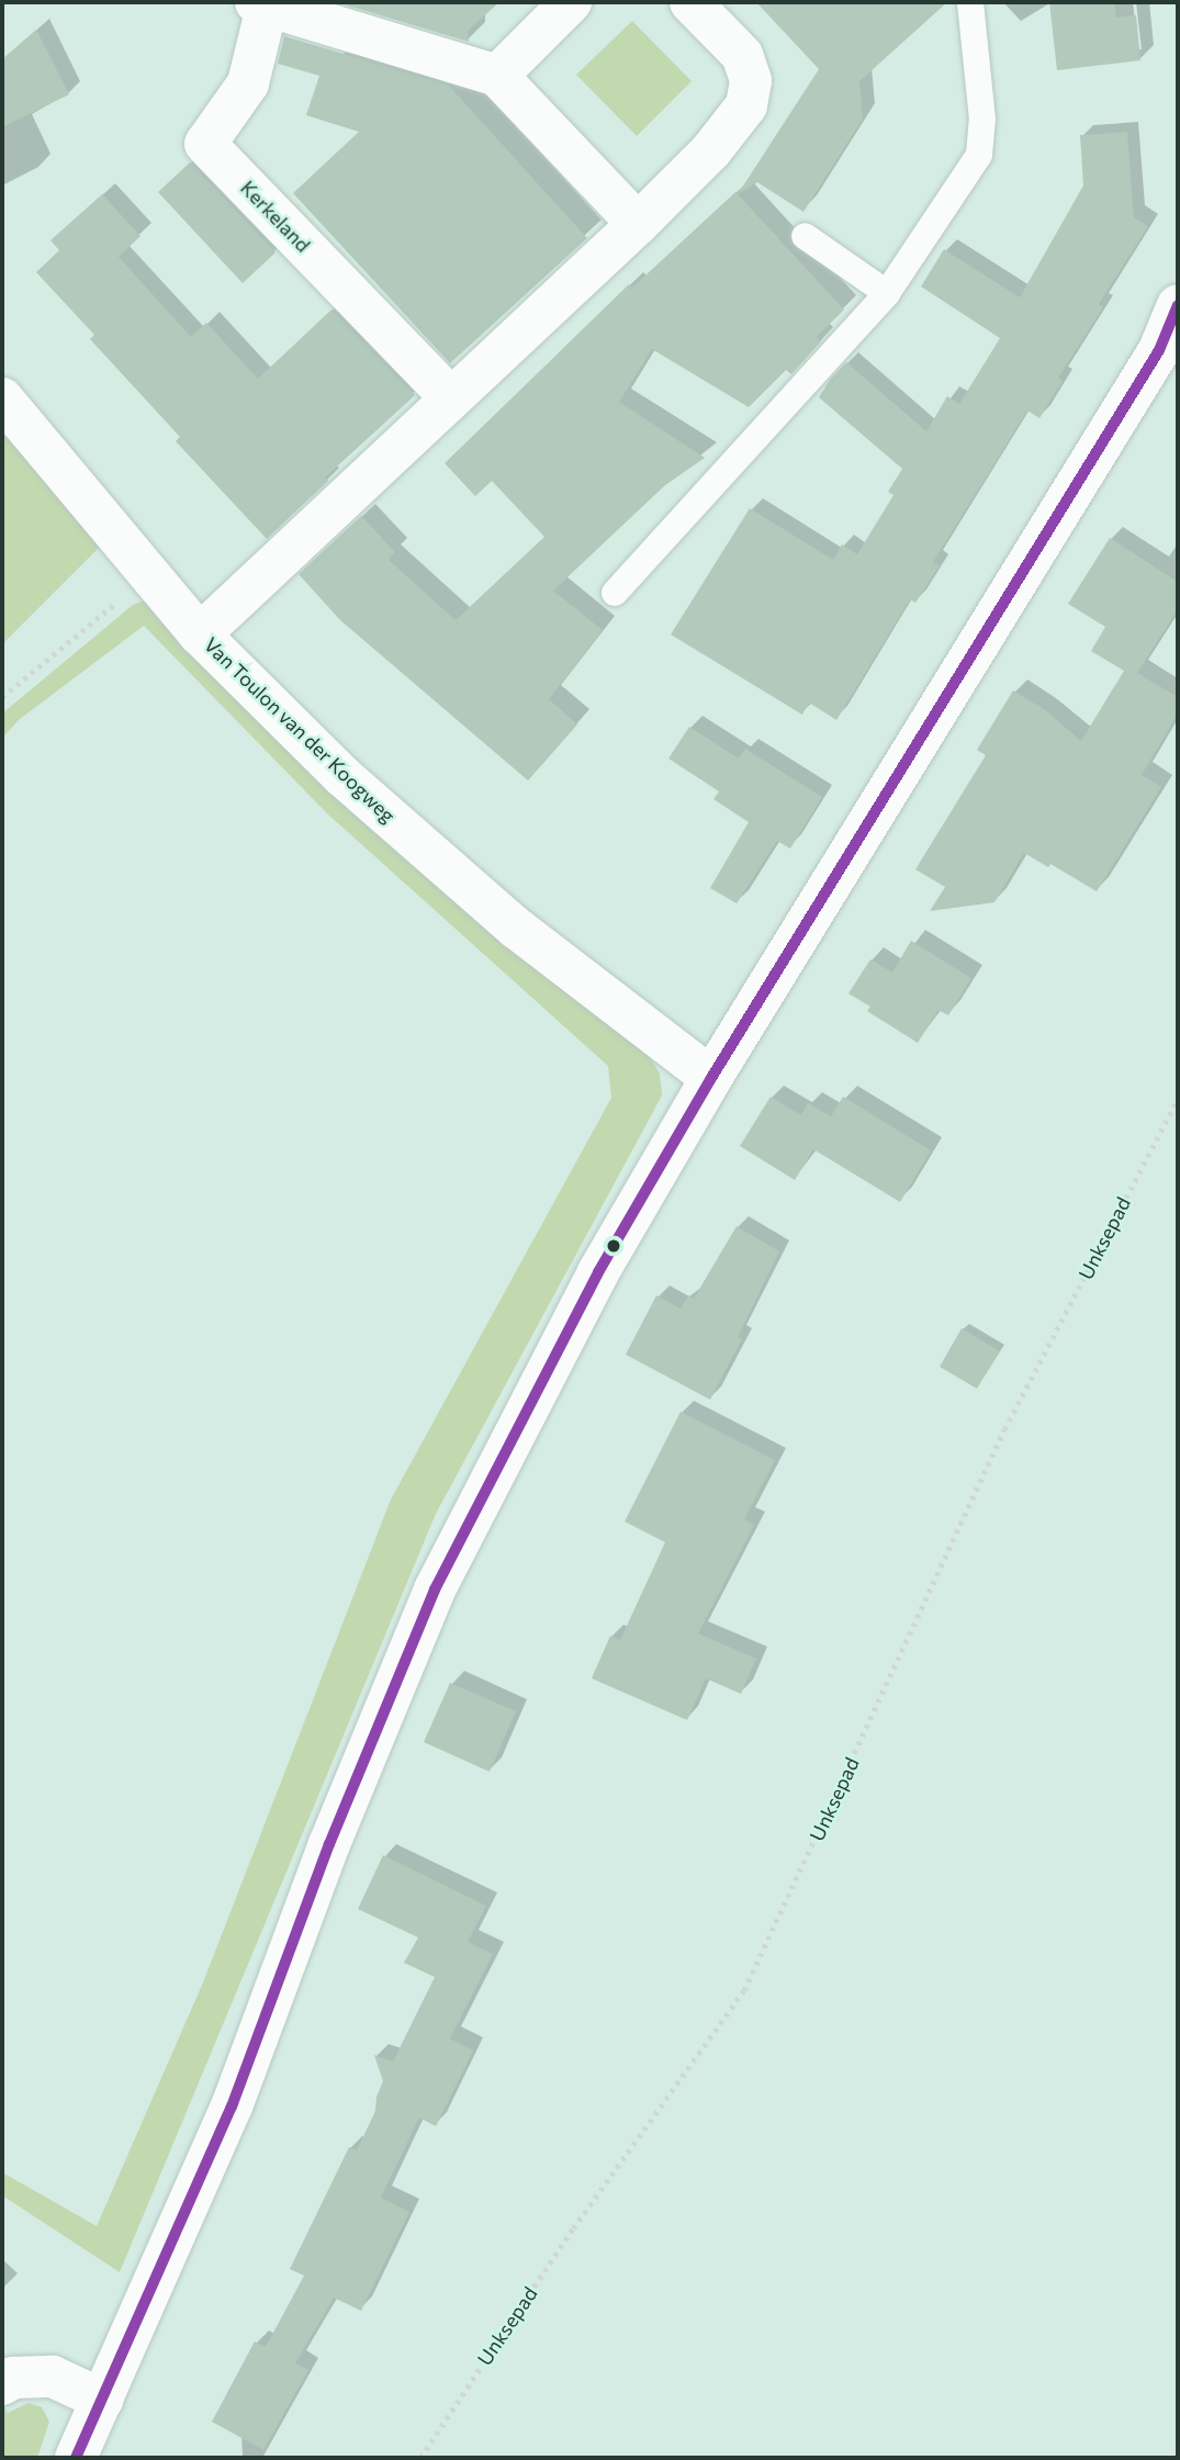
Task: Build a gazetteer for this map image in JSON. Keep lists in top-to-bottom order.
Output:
{
  "streets": {
    "street": ["Kerkeland", "Van Toulon van der Koogweg"],
    "path": ["Unksepad"]
  }
}
